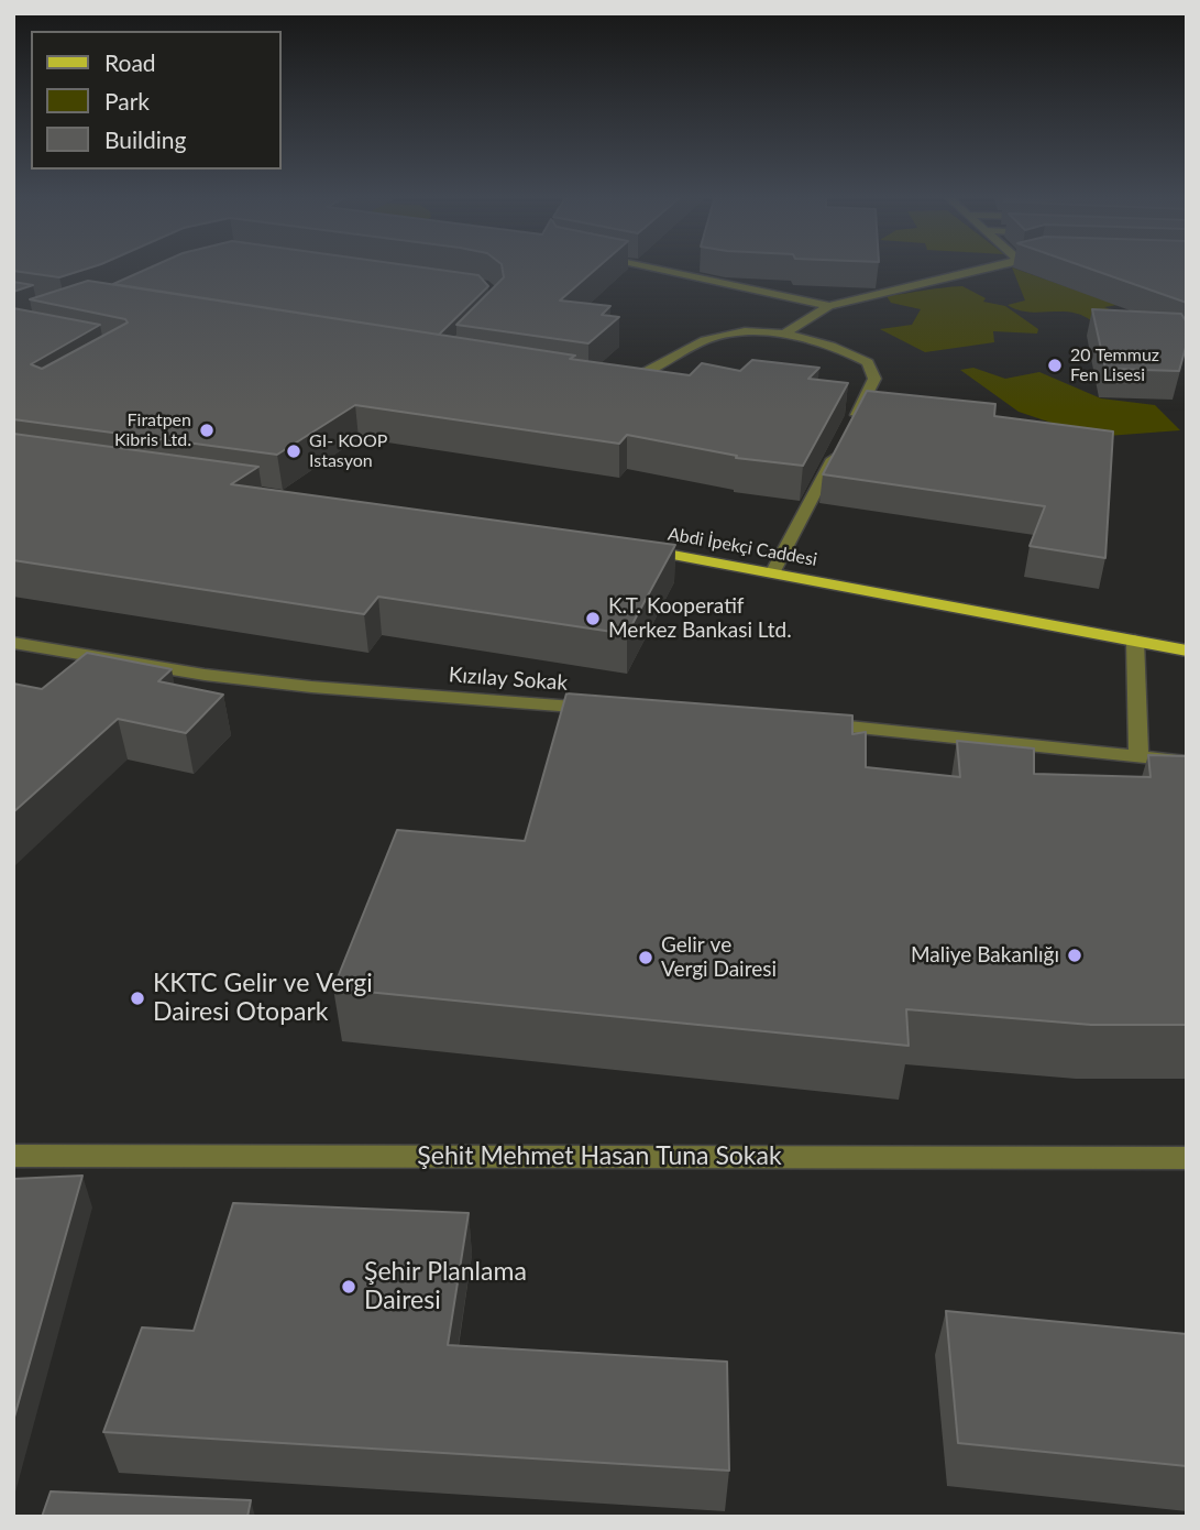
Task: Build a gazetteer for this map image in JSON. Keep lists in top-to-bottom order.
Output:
{
  "streets": {
    "main road": ["Abdi İpekçi Caddesi"],
    "street": ["Kızılay Sokak", "Şehit Mehmet Hasan Tuna Sokak"]
  },
  "places": [
    "20 Temmuz Fen Lisesi",
    "Firatpen Kibris Ltd.",
    "GI- KOOP Istasyon",
    "K.T. Kooperatif Merkez Bankasi Ltd.",
    "Maliye Bakanlığı",
    "Gelir ve Vergi Dairesi",
    "KKTC Gelir ve Vergi Dairesi Otopark",
    "Şehir Planlama Dairesi"
  ],
  "legend": ["Road", "Park", "Building"]
}
